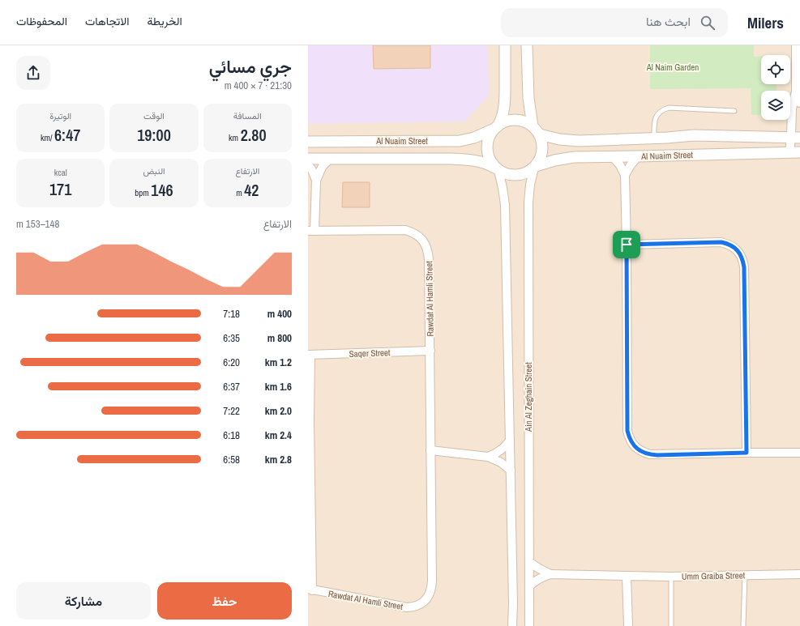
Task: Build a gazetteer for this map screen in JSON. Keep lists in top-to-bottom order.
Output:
{
  "streets": {
    "street": [
      "Al Nuaim Street",
      "Rawdat Al Hamli Street",
      "Saqer Street",
      "Ain Al Zeghain Street",
      "Umm Graiba Street"
    ]
  },
  "crossings": [
    ["Al Nuaim Street", "Ain Al Zeghain Street"],
    ["Rawdat Al Hamli Street", "Saqer Street"],
    ["Ain Al Zeghain Street", "Umm Graiba Street"]
  ],
  "parks": ["Al Naim Garden"],
  "page": {
    "header": "Milers",
    "search": "ابحث هنا",
    "nav": ["الخريطة", "الاتجاهات", "المحفوظات"],
    "heading": ["جري مسائي", "21:30 · 7 × 400 m"],
    "stats": [
      ["المسافة", "2.80 km"],
      ["الوقت", "19:00"],
      ["الوتيرة", "6:47 /km"],
      ["الارتفاع", "42 m"],
      ["النبض", "146 bpm"],
      ["kcal", "171"]
    ],
    "chart": ["الارتفاع", "148–153 m"],
    "list": [
      {
        "name": "400 m",
        "note": "7:18"
      },
      {
        "name": "800 m",
        "note": "6:35"
      },
      {
        "name": "1.2 km",
        "note": "6:20"
      },
      {
        "name": "1.6 km",
        "note": "6:37"
      },
      {
        "name": "2.0 km",
        "note": "7:22"
      },
      {
        "name": "2.4 km",
        "note": "6:18"
      },
      {
        "name": "2.8 km",
        "note": "6:58"
      }
    ],
    "buttons": ["حفظ", "مشاركة"]
  }
}
